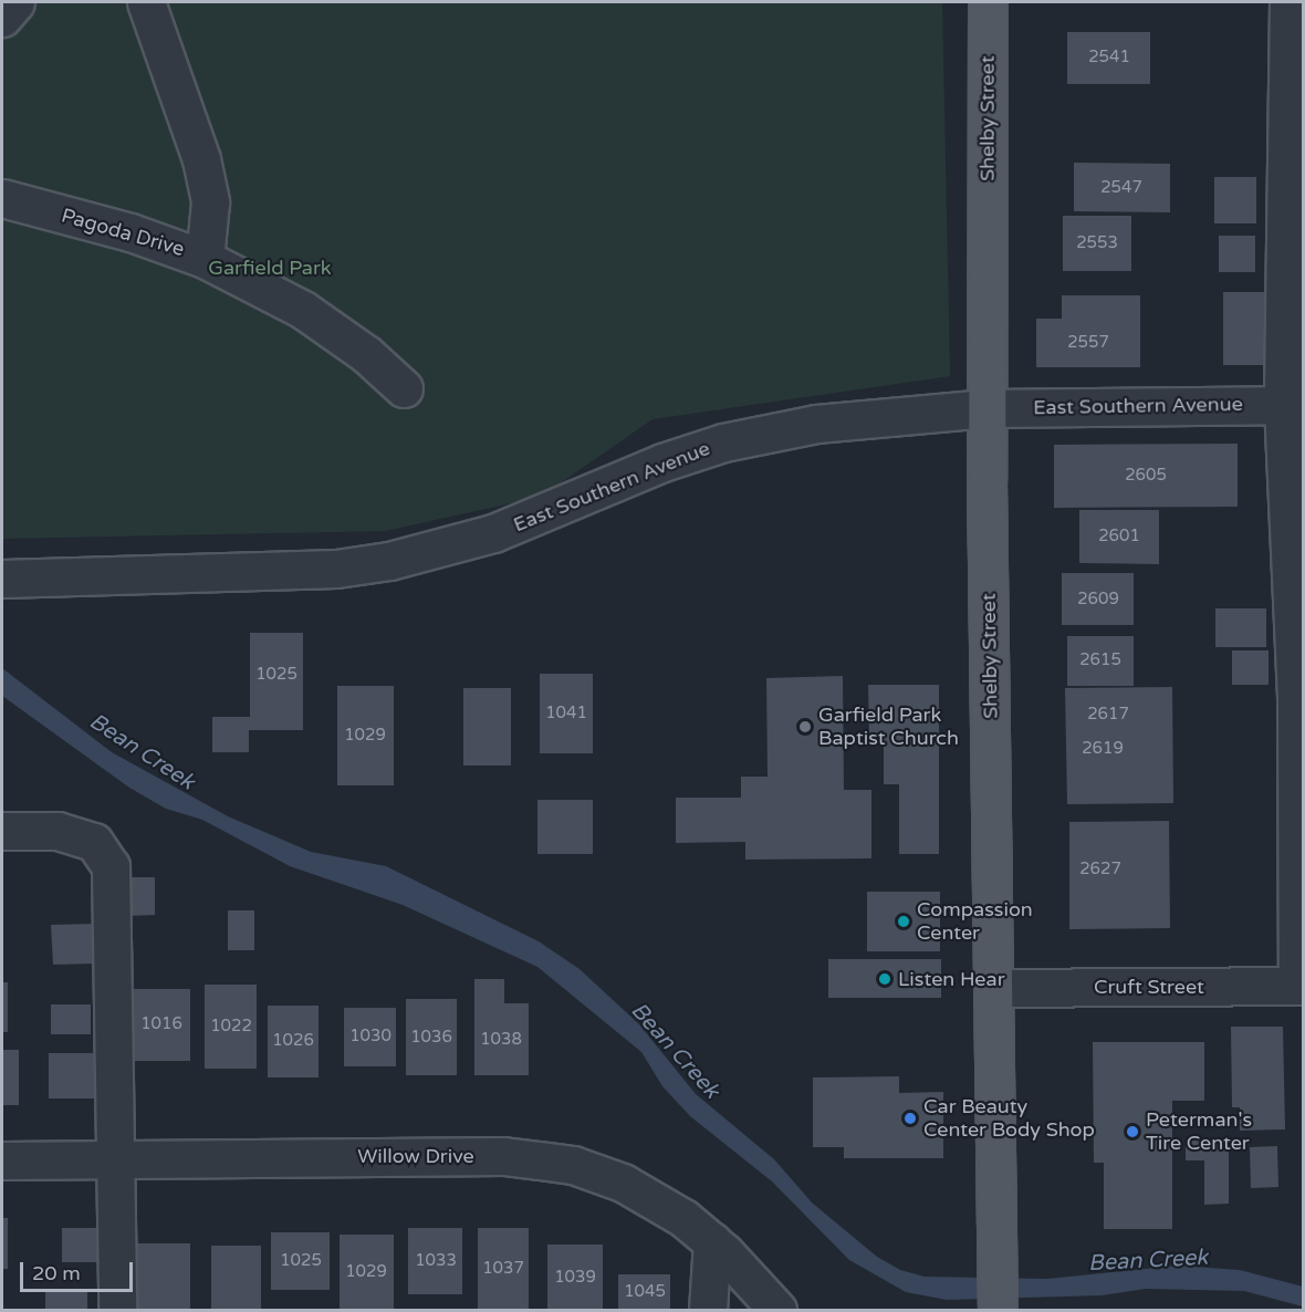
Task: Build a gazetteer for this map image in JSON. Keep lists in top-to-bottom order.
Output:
{
  "streets": {
    "main road": ["Shelby Street"],
    "street": [
      "Pagoda Drive",
      "East Southern Avenue",
      "Cruft Street",
      "Willow Drive"
    ]
  },
  "crossings": [
    ["Shelby Street", "East Southern Avenue"],
    ["Shelby Street", "Cruft Street"]
  ],
  "water": ["Bean Creek"],
  "parks": ["Garfield Park"],
  "places": [
    "Garfield Park Baptist Church",
    "Compassion Center",
    "Listen Hear",
    "Car Beauty Center Body Shop",
    "Peterman's Tire Center"
  ],
  "house_numbers": [
    "2541",
    "2547",
    "2553",
    "2557",
    "2605",
    "2601",
    "2609",
    "2615",
    "1025",
    "1041",
    "2617",
    "1029",
    "2619",
    "2627",
    "1016",
    "1022",
    "1030",
    "1036",
    "1038",
    "1026",
    "1025",
    "1033",
    "1037",
    "1029",
    "1039",
    "1045"
  ],
  "scale_bar": "20 m"
}
